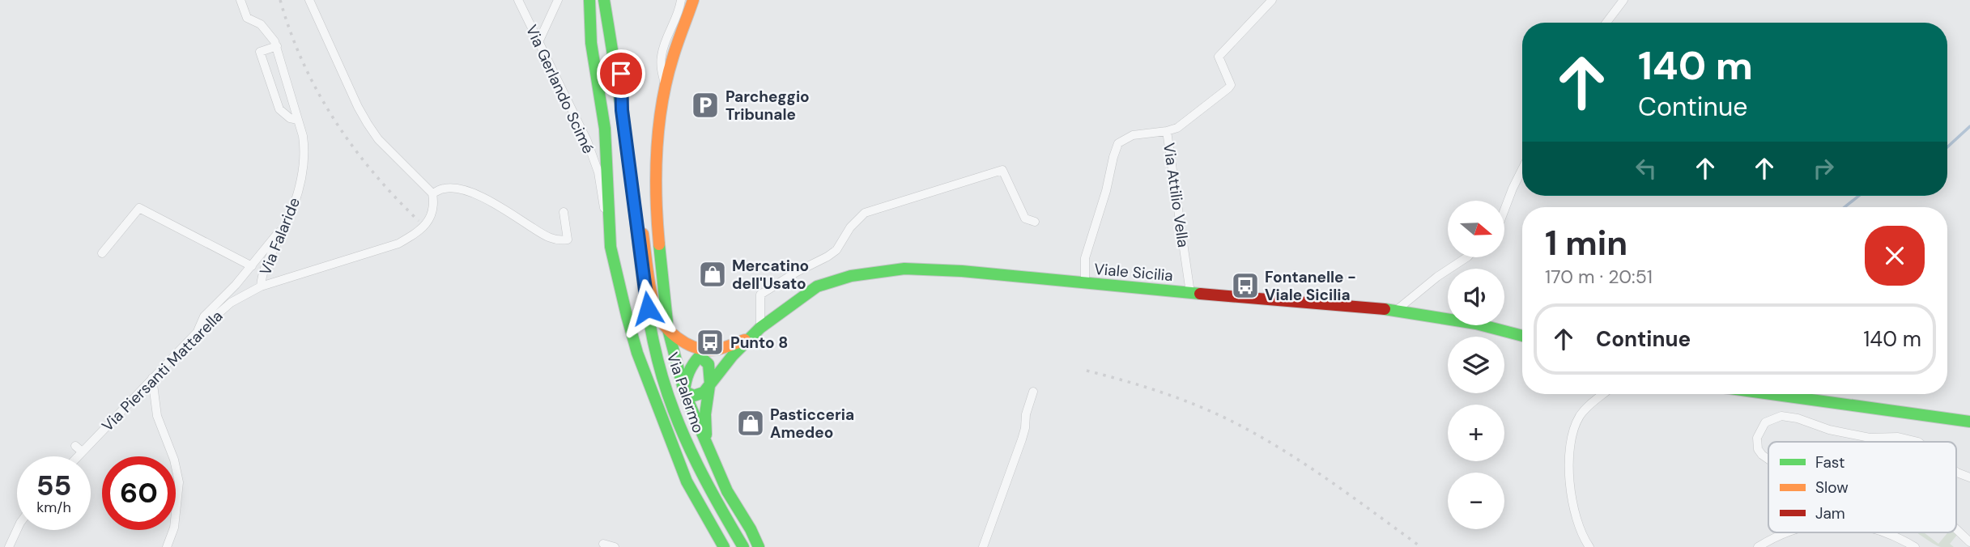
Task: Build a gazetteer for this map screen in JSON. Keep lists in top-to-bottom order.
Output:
{
  "streets": {
    "street": [
      "Via Gerlando Scimé",
      "Via Attilio Vella",
      "Via Falaride",
      "Viale Sicilia",
      "Via Piersanti Mattarella",
      "Via Palermo"
    ]
  },
  "crossings": [
    ["Via Attilio Vella", "Viale Sicilia"],
    ["Via Falaride", "Via Piersanti Mattarella"]
  ],
  "places": {
    "parking": ["Parcheggio Tribunale"],
    "shop": ["Mercatino dell'Usato", "Pasticceria Amedeo"],
    "bus stop": ["Fontanelle - Viale Sicilia", "Punto 8"]
  },
  "legend": ["Fast", "Slow", "Jam"],
  "north": "right",
  "page": {
    "turn": ["140 m", "Continue"],
    "map_buttons": ["+", "−"],
    "heading": ["1 min", "170 m · 20:51"],
    "list": [
      {
        "name": "Continue",
        "value": "140 m"
      }
    ],
    "speed": "55 km/h",
    "limit": "60"
  }
}
